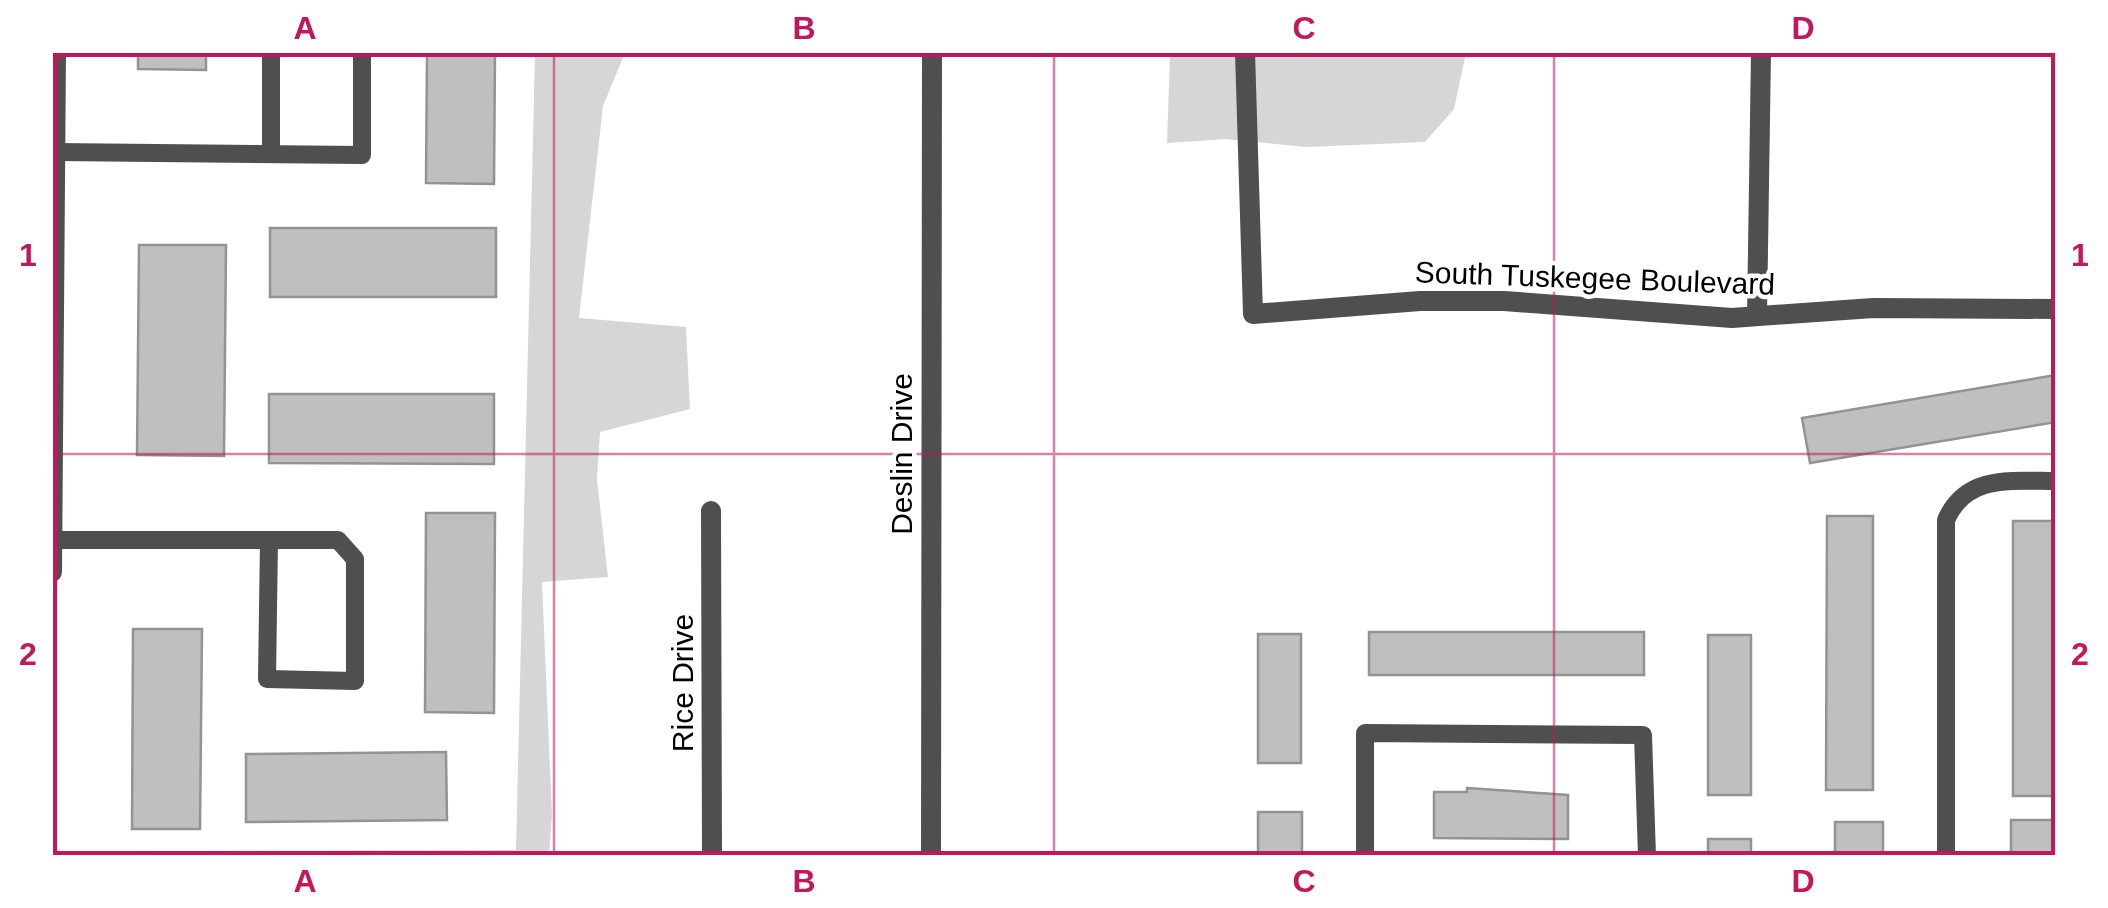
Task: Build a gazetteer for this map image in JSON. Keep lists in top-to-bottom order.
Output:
{
  "streets": {
    "street": ["South Tuskegee Boulevard", "Deslin Drive", "Rice Drive"]
  },
  "grid": {
    "columns": [
      "A",
      "B",
      "C",
      "D"
    ],
    "rows": ["1", "2"]
  }
}
